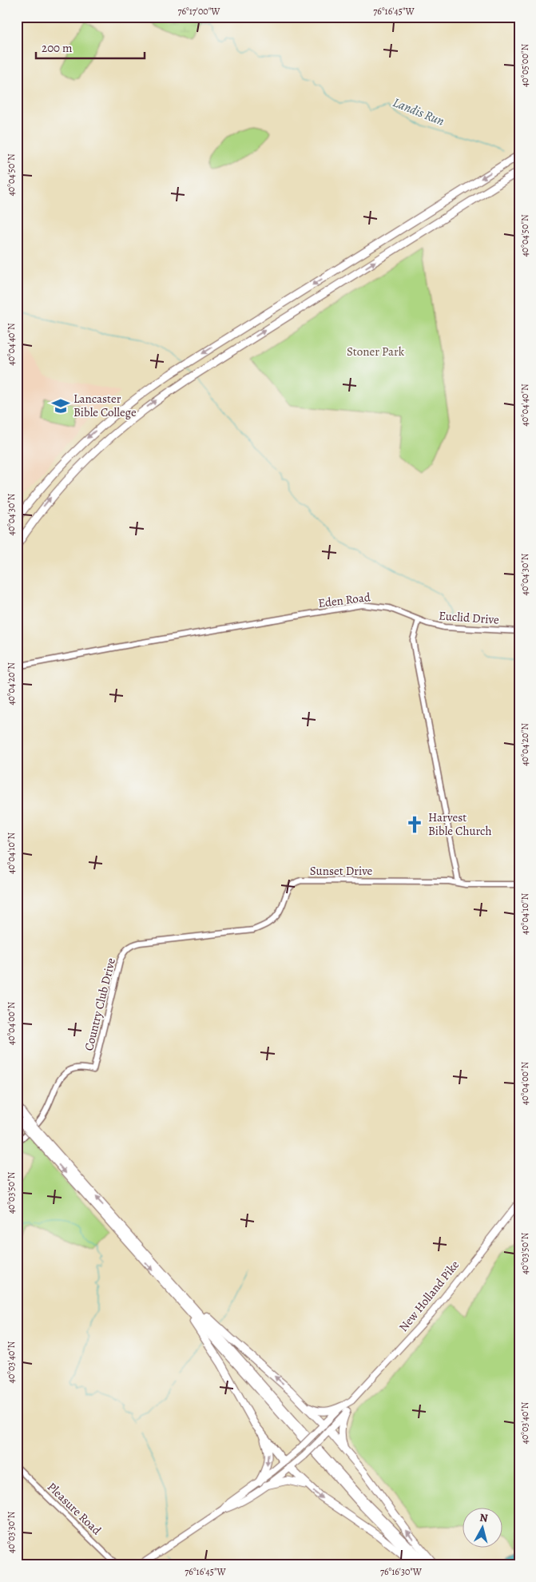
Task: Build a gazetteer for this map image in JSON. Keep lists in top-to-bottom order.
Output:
{
  "streets": {
    "main road": ["New Holland Pike"],
    "street": [
      "Eden Road",
      "Euclid Drive",
      "Sunset Drive",
      "Country Club Drive",
      "Pleasure Road"
    ]
  },
  "crossings": [
    ["Eden Road", "Euclid Drive"],
    ["Sunset Drive", "Country Club Drive"]
  ],
  "water": ["Landis Run"],
  "parks": ["Stoner Park"],
  "places": {
    "school or university": ["Lancaster Bible College"],
    "church": ["Harvest Bible Church"]
  },
  "scale_bar": "200 m",
  "north": "top",
  "coordinates": [
    "76°17'00\"W",
    "76°16'45\"W",
    "40°05'00\"N",
    "40°04'50\"N",
    "40°04'40\"N",
    "40°04'30\"N",
    "40°04'20\"N",
    "40°04'10\"N",
    "40°04'00\"N",
    "40°03'50\"N",
    "40°03'40\"N",
    "40°03'30\"N",
    "76°16'30\"W"
  ]
}
